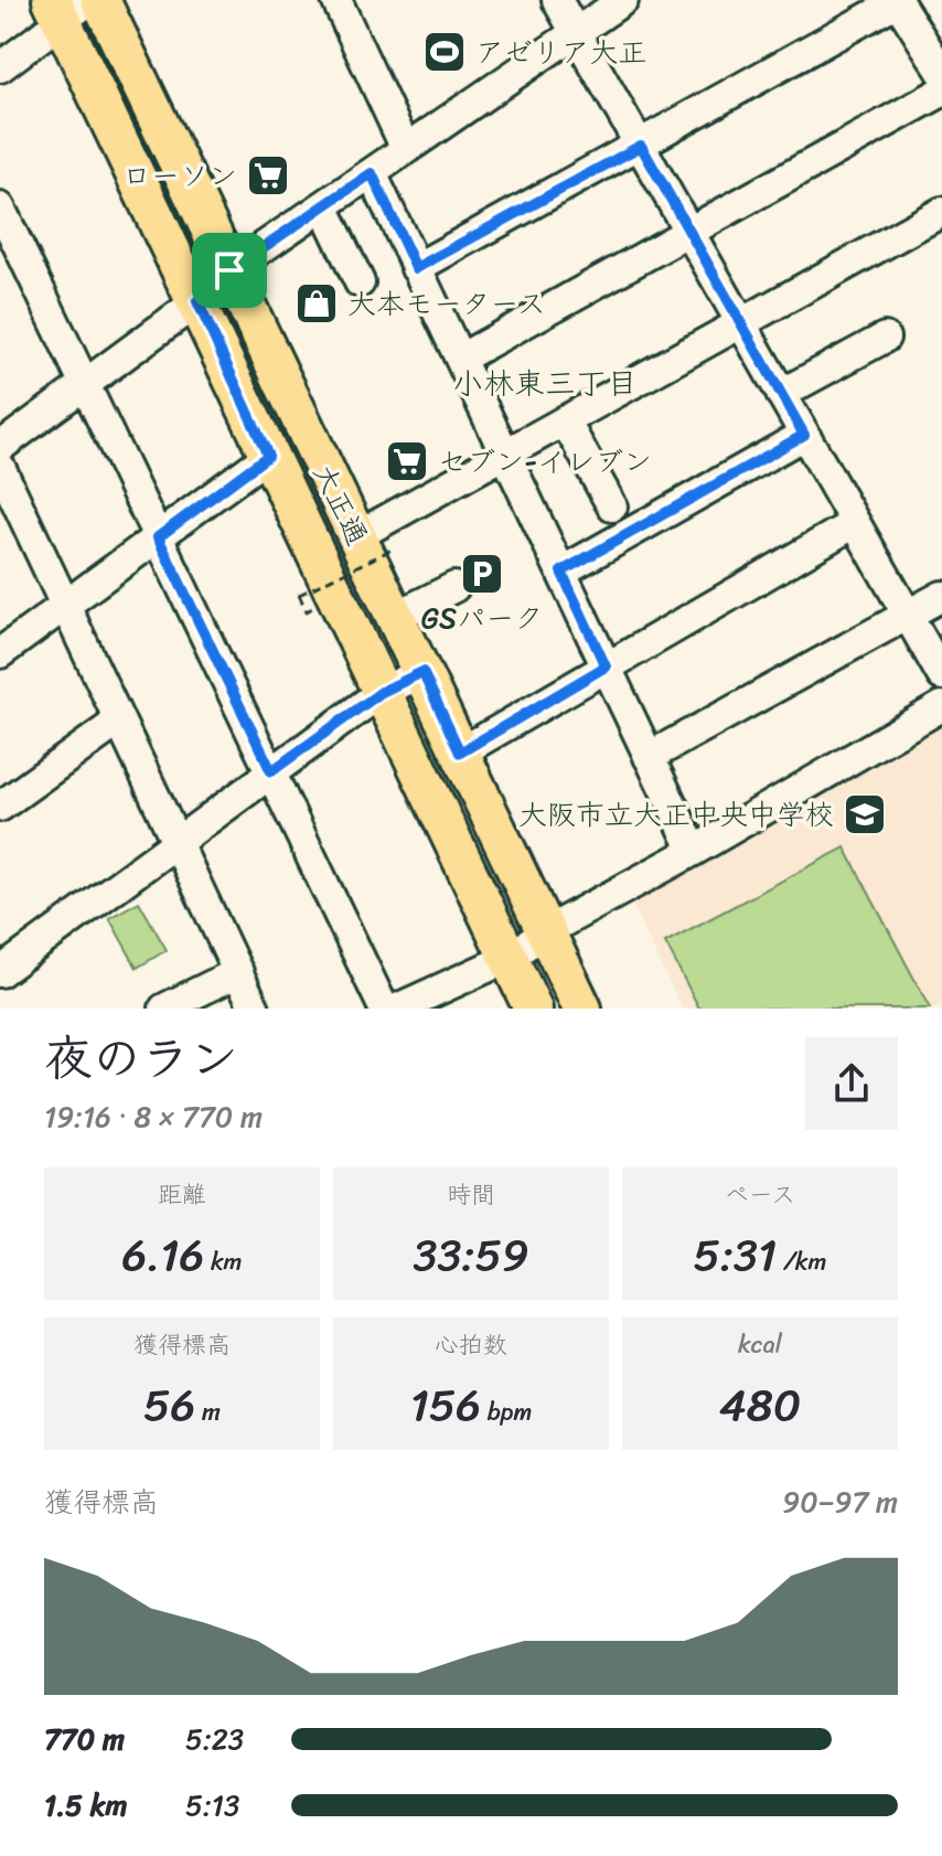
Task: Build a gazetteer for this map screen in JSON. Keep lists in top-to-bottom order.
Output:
{
  "streets": {
    "main road": ["大正通"]
  },
  "districts": ["小林東三丁目"],
  "places": {
    "sports": ["アゼリア大正"],
    "supermarket": ["ローソン", "セブン-イレブン"],
    "shop": ["大本モータース"],
    "parking": ["GSパーク"],
    "school or university": ["大阪市立大正中央中学校"]
  },
  "page": {
    "heading": ["夜のラン", "19:16 · 8 × 770 m"],
    "stats": [
      ["距離", "6.16 km"],
      ["時間", "33:59"],
      ["ペース", "5:31 /km"],
      ["獲得標高", "56 m"],
      ["心拍数", "156 bpm"],
      ["kcal", "480"]
    ],
    "chart": ["獲得標高", "90–97 m"],
    "list": [
      {
        "name": "770 m",
        "note": "5:23"
      },
      {
        "name": "1.5 km",
        "note": "5:13"
      }
    ]
  }
}
